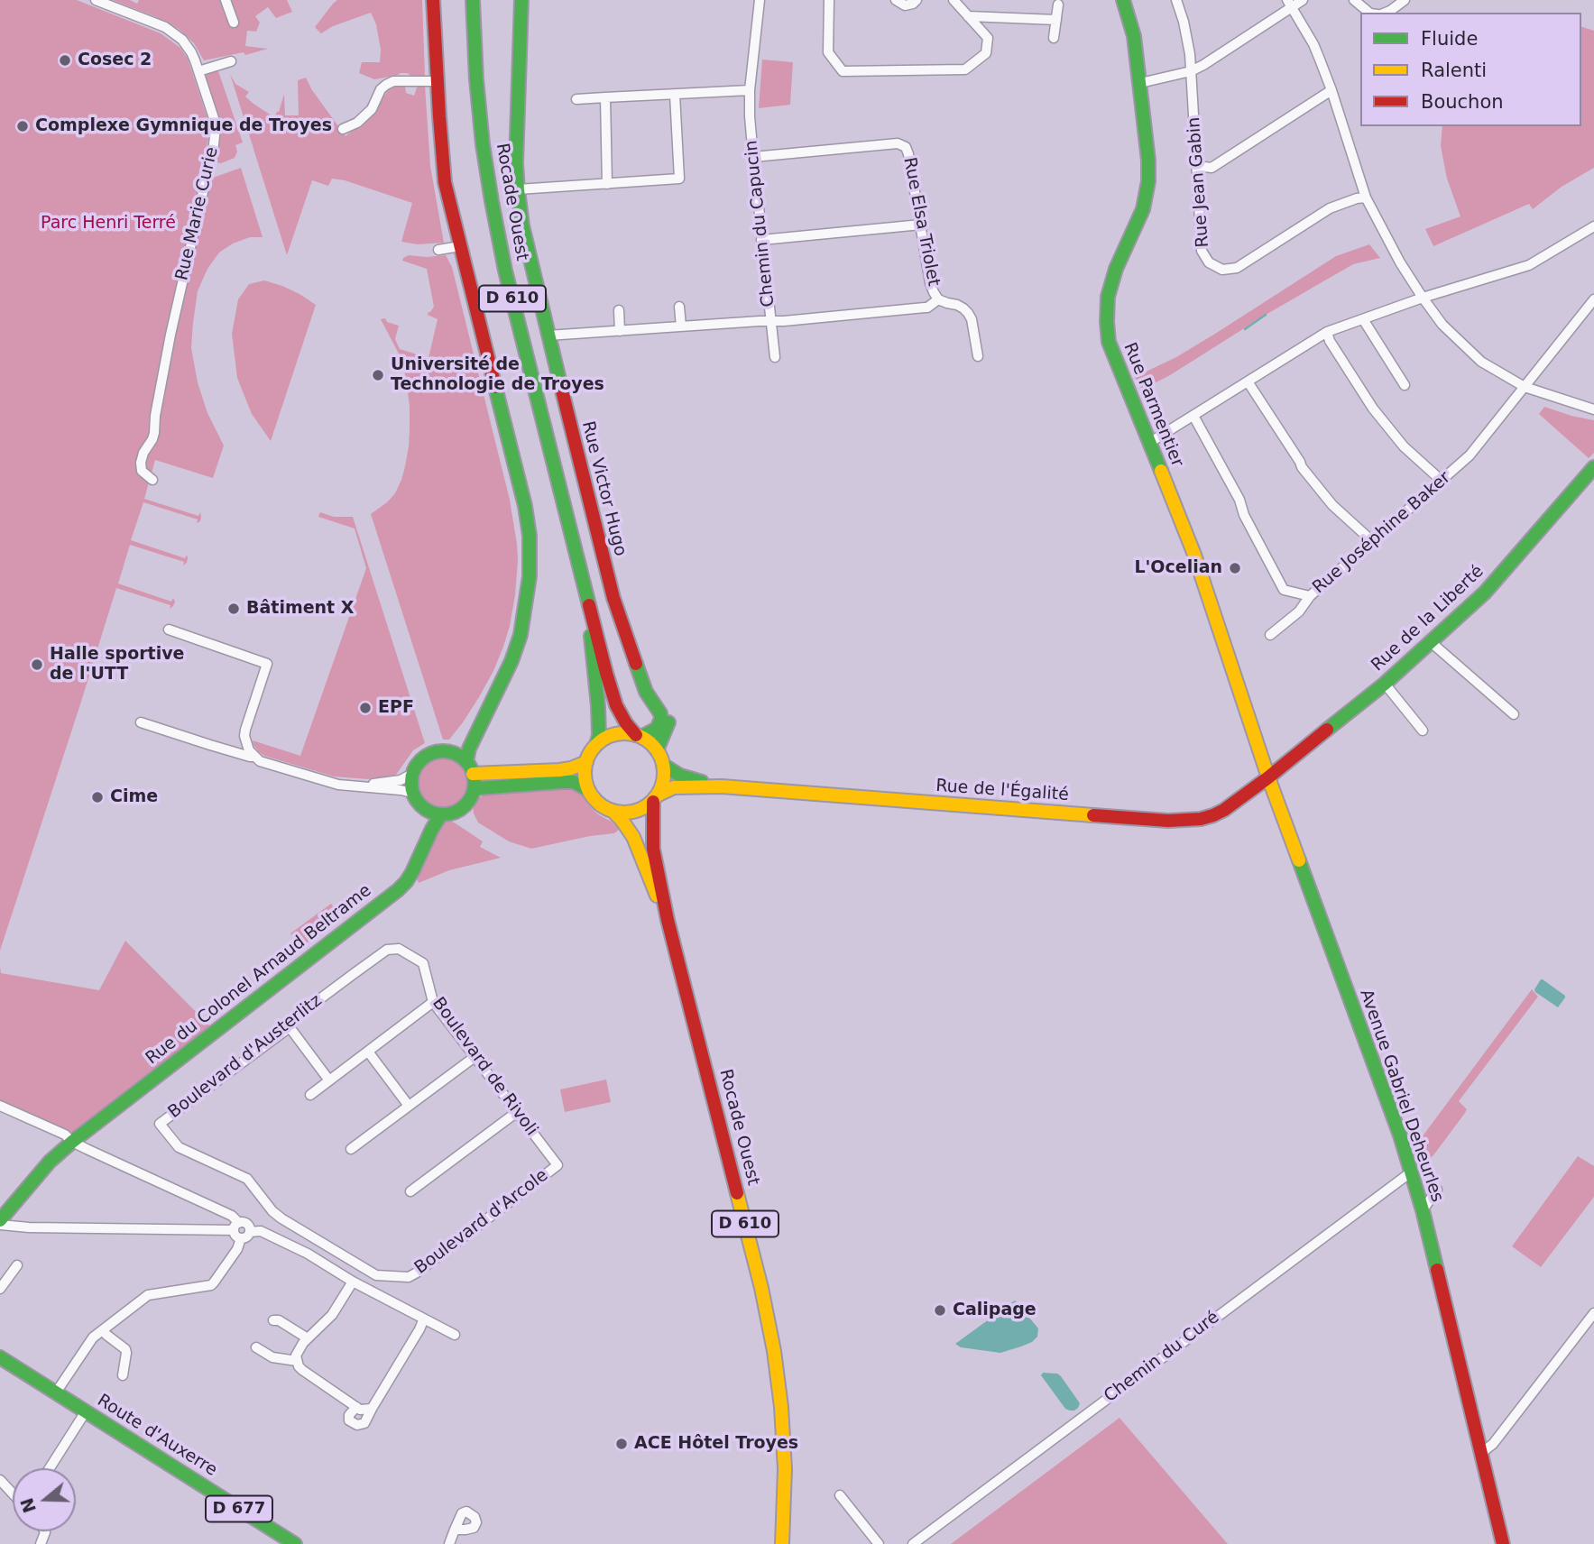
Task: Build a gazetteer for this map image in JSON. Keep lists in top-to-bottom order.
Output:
{
  "streets": {
    "street": [
      "Rue Jean Gabin",
      "Rocade Ouest",
      "Rue Marie Curie",
      "Rue Elsa Triolet",
      "Chemin du Capucin",
      "D 610",
      "Rue Parmentier",
      "Rue Victor Hugo",
      "Rue Joséphine Baker",
      "Rue de la Liberté",
      "Rue de l'Égalité",
      "Rue du Colonel Arnaud Beltrame",
      "Boulevard d'Austerlitz",
      "Boulevard de Rivoli",
      "Avenue Gabriel Deheurles",
      "Boulevard d'Arcole",
      "Chemin du Curé",
      "Route d'Auxerre",
      "D 677"
    ]
  },
  "crossings": [
    ["Rocade Ouest", "Rue Victor Hugo"],
    ["Rue Elsa Triolet", "Chemin du Capucin"],
    ["Rue Elsa Triolet", "Rue Victor Hugo"],
    ["Rue Parmentier", "Rue de la Liberté"],
    ["Rue Parmentier", "Rue de l'Égalité"],
    ["Rue Parmentier", "Avenue Gabriel Deheurles"],
    ["Rue de la Liberté", "Rue de l'Égalité"],
    ["Rue de la Liberté", "Avenue Gabriel Deheurles"],
    ["Rue de l'Égalité", "Avenue Gabriel Deheurles"],
    ["Boulevard d'Austerlitz", "Boulevard de Rivoli"],
    ["Boulevard d'Austerlitz", "Boulevard d'Arcole"],
    ["Boulevard de Rivoli", "Boulevard d'Arcole"],
    ["Avenue Gabriel Deheurles", "Chemin du Curé"]
  ],
  "parks": ["Parc Henri Terré"],
  "places": [
    "Cosec 2",
    "Complexe Gymnique de Troyes",
    "Université de Technologie de Troyes",
    "L'Ocelian",
    "Bâtiment X",
    "Halle sportive de l'UTT",
    "EPF",
    "Cime",
    "Calipage",
    "ACE Hôtel Troyes"
  ],
  "legend": ["Fluide", "Ralenti", "Bouchon"],
  "north": "left"
}
